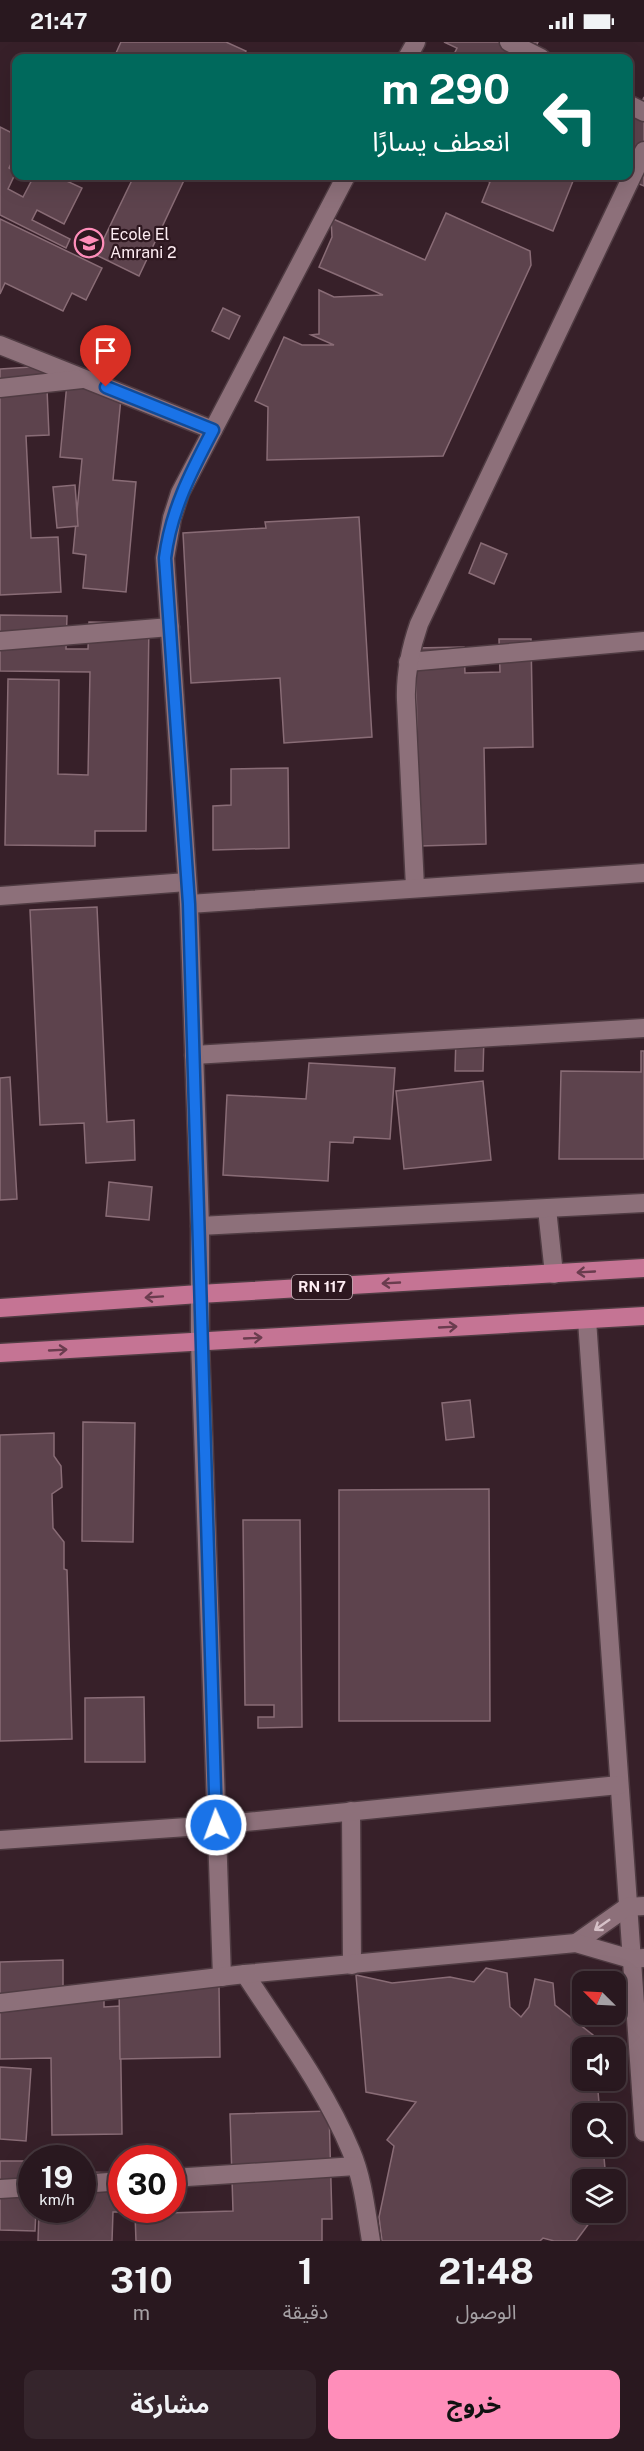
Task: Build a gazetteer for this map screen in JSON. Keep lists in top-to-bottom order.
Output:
{
  "streets": {
    "main road": ["RN 117"]
  },
  "places": {
    "school or university": ["Ecole El Amrani 2"]
  },
  "north": "top left",
  "page": {
    "status": "21:47",
    "turn": ["290 m", "انعطف يسارًا"],
    "speed": "19 km/h",
    "limit": "30",
    "eta": [
      "21:48",
      "الوصول",
      "1",
      "دقيقة",
      "310",
      "m"
    ],
    "buttons": ["خروج", "مشاركة"]
  }
}
